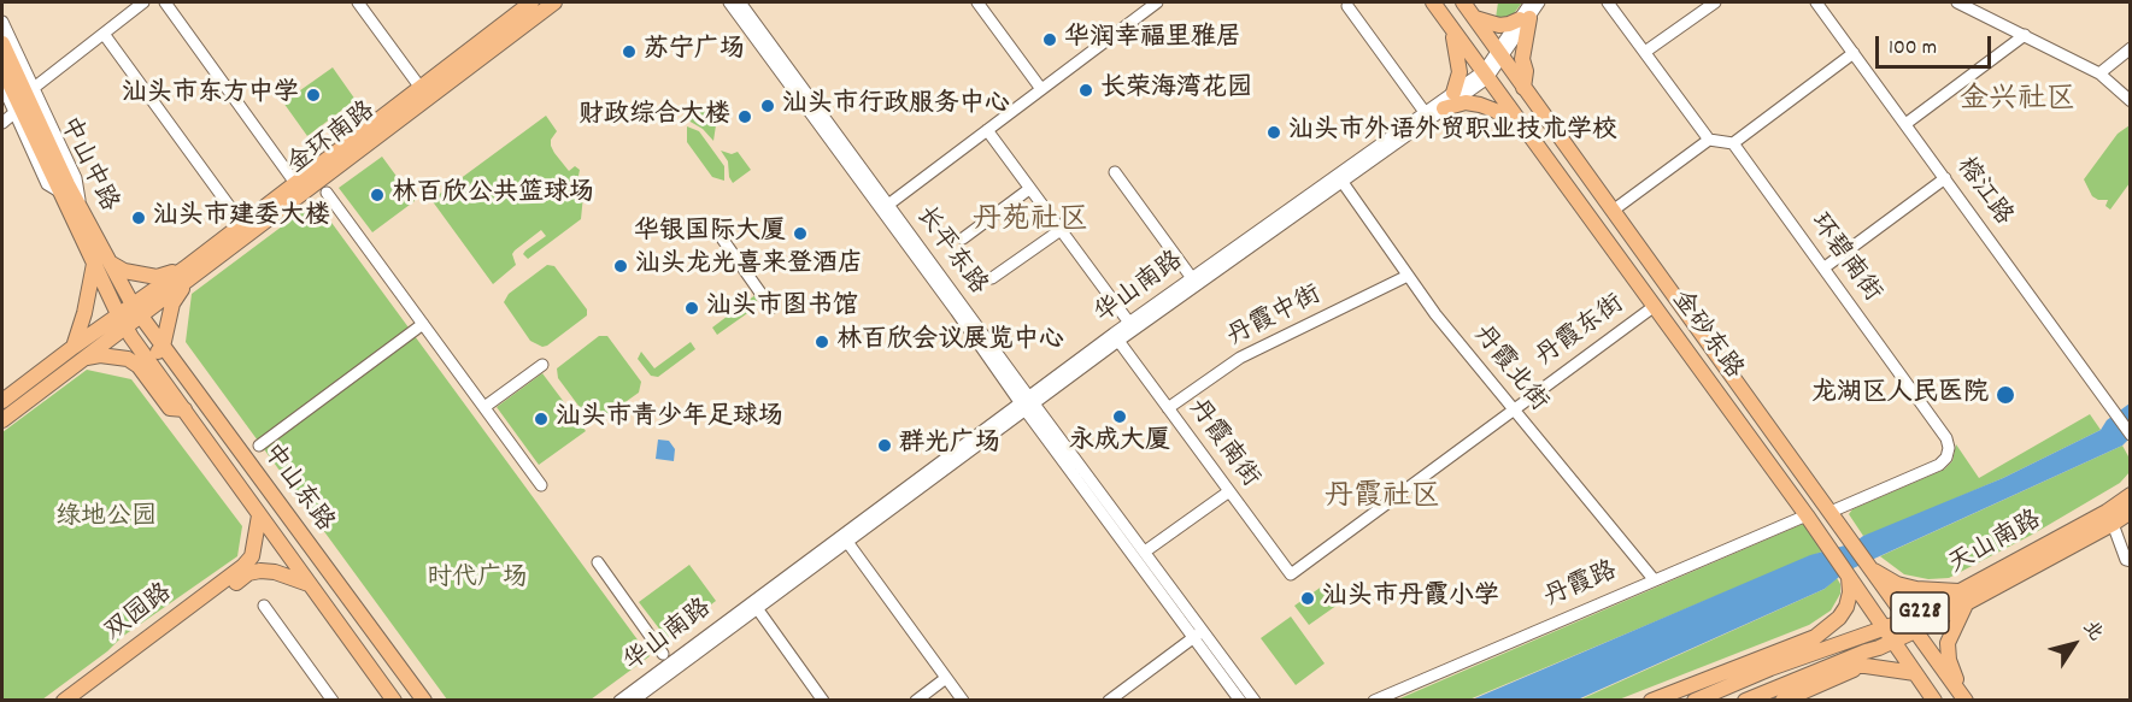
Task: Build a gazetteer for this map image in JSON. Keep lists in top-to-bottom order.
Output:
{
  "streets": {
    "main road": [
      "金环南路",
      "中山中路",
      "金砂东路",
      "中山东路",
      "天山南路",
      "G228",
      "双园路"
    ],
    "street": [
      "榕江路",
      "长平东路",
      "环碧南街",
      "华山南路",
      "丹霞中街",
      "丹霞东街",
      "丹霞北街",
      "丹霞南街",
      "丹霞路"
    ]
  },
  "crossings": [
    ["金环南路", "中山中路"],
    ["金环南路", "中山东路"],
    ["中山中路", "中山东路"],
    ["长平东路", "华山南路"],
    ["环碧南街", "金砂东路"],
    ["华山南路", "金砂东路"],
    ["华山南路", "丹霞北街"],
    ["华山南路", "丹霞南街"],
    ["丹霞中街", "丹霞北街"],
    ["丹霞中街", "丹霞南街"],
    ["丹霞东街", "金砂东路"],
    ["丹霞东街", "丹霞北街"],
    ["丹霞东街", "丹霞南街"],
    ["金砂东路", "天山南路"],
    ["金砂东路", "丹霞路"],
    ["丹霞北街", "丹霞路"]
  ],
  "districts": ["金兴社区", "丹苑社区", "丹霞社区"],
  "parks": ["绿地公园", "时代广场"],
  "places": [
    "华润幸福里雅居",
    "苏宁广场",
    "长荣海湾花园",
    "汕头市东方中学",
    "汕头市行政服务中心",
    "财政综合大楼",
    "汕头市外语外贸职业技术学校",
    "林百欣公共篮球场",
    "汕头市建委大楼",
    "华银国际大厦",
    "汕头龙光喜来登酒店",
    "汕头市图书馆",
    "林百欣会议展览中心",
    "龙湖区人民医院",
    "永成大厦",
    "汕头市青少年足球场",
    "群光广场",
    "汕头市丹霞小学"
  ],
  "scale_bar": "100 m",
  "north": "top right"
}
